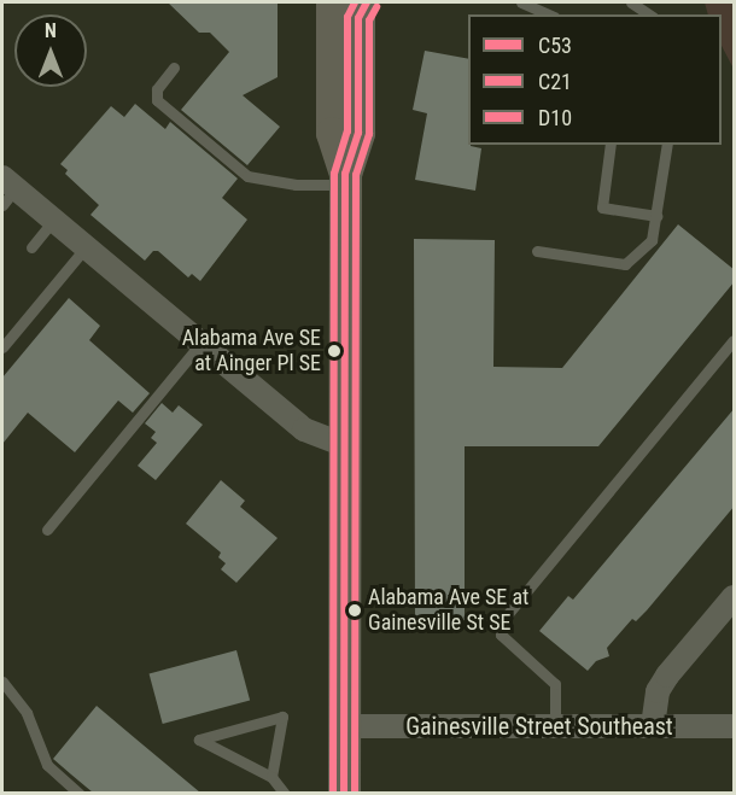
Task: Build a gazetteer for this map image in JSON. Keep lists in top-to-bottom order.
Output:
{
  "streets": {
    "street": ["Gainesville Street Southeast"]
  },
  "places": ["Alabama Ave SE at Ainger Pl SE", "Alabama Ave SE at Gainesville St SE"],
  "lines": ["transit line C53", "transit line D10", "transit line C21"],
  "legend": ["C53", "C21", "D10"],
  "north": "top"
}
